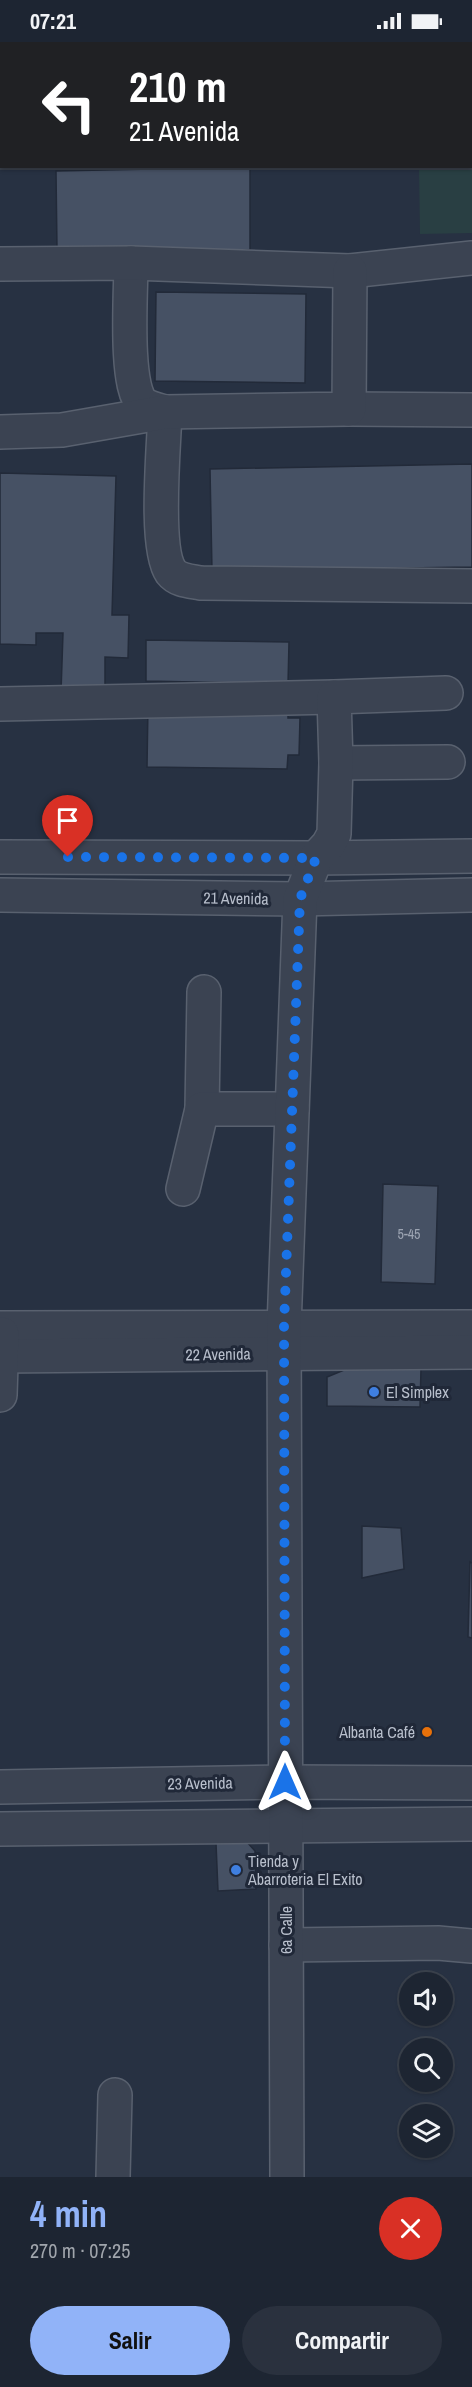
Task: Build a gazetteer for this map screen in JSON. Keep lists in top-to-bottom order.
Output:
{
  "streets": {
    "street": [
      "21 Avenida",
      "22 Avenida",
      "23 Avenida",
      "6a Calle"
    ]
  },
  "crossings": [
    ["21 Avenida", "6a Calle"],
    ["22 Avenida", "6a Calle"],
    ["23 Avenida", "6a Calle"]
  ],
  "places": ["El Simplex", "Albanta Café", "Tienda y Abarroteria El Exito"],
  "house_numbers": ["5-45"],
  "page": {
    "status": "07:21",
    "turn": ["210 m", "21 Avenida"],
    "heading": ["4 min", "270 m · 07:25"],
    "buttons": ["Salir", "Compartir"]
  }
}
